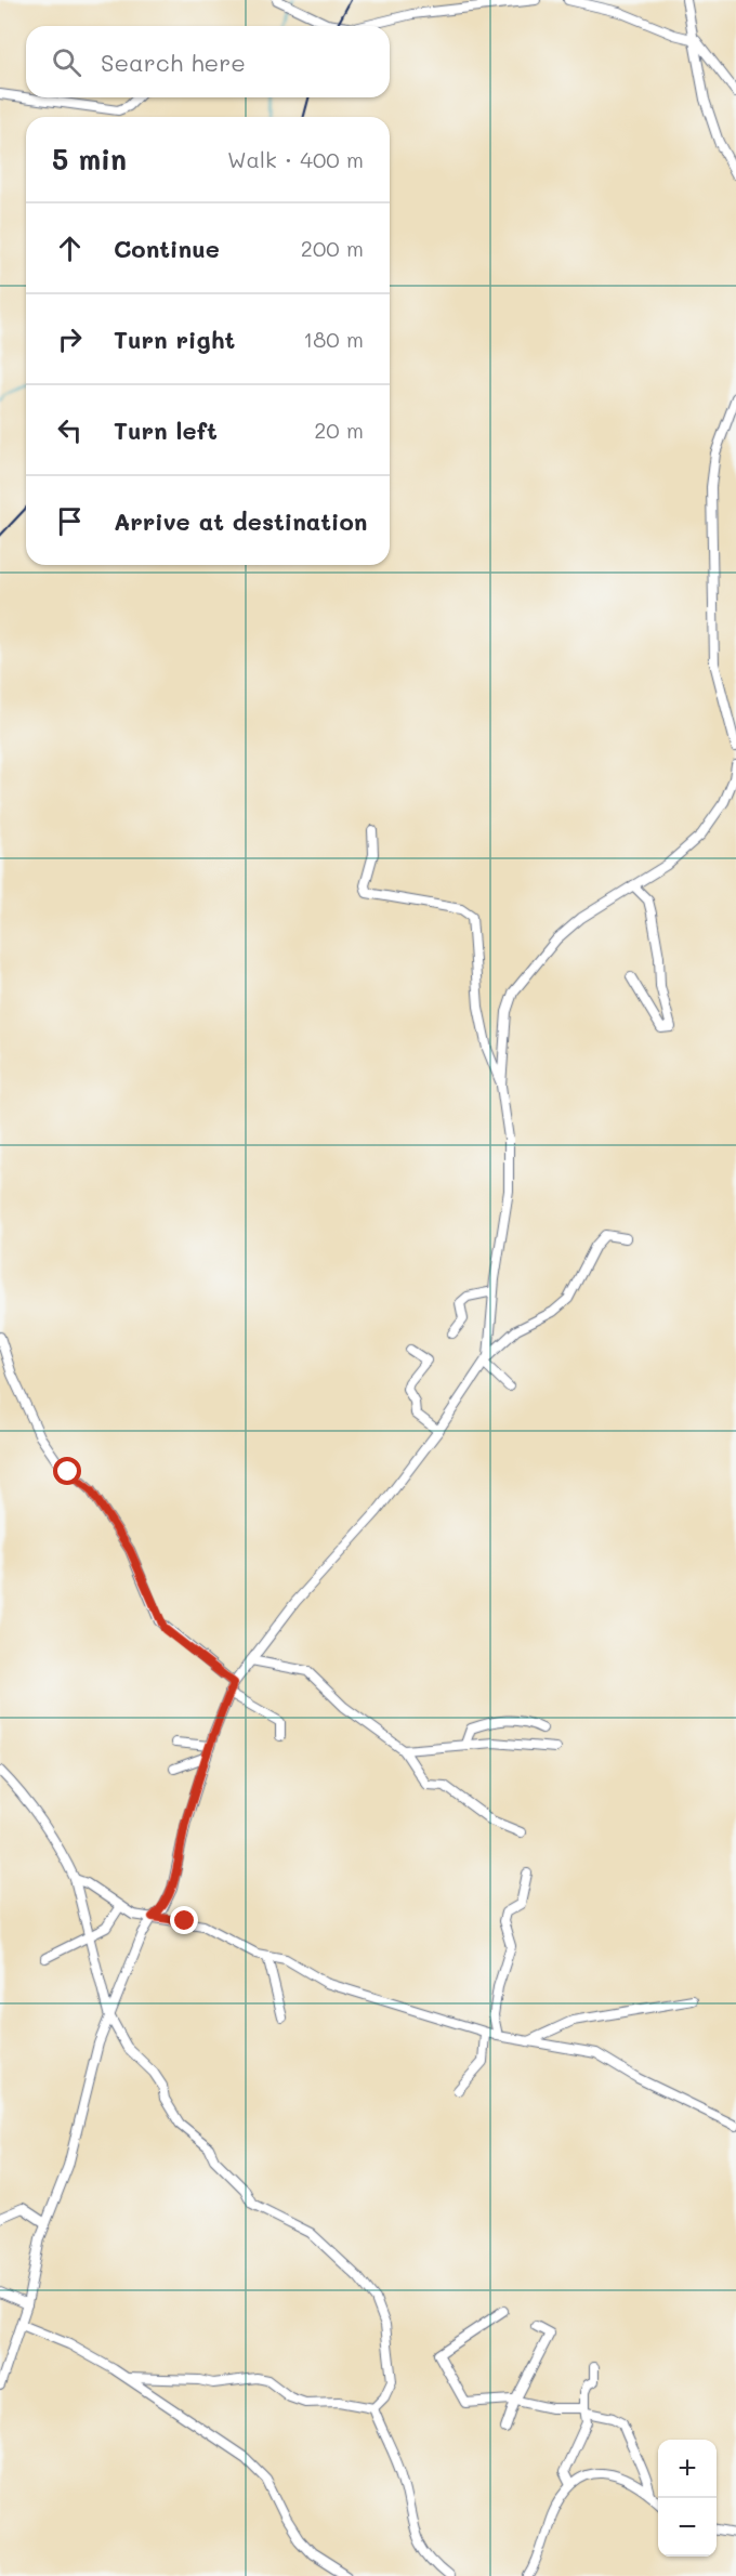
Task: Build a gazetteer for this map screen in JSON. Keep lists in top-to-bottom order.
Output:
{
  "page": {
    "search": "Search here",
    "heading": ["5 min", "Walk · 400 m"],
    "list": [
      ["Continue", "200 m"],
      ["Turn right", "180 m"],
      ["Turn left", "20 m"],
      "Arrive at destination"
    ],
    "map_buttons": ["+", "−"]
  }
}
